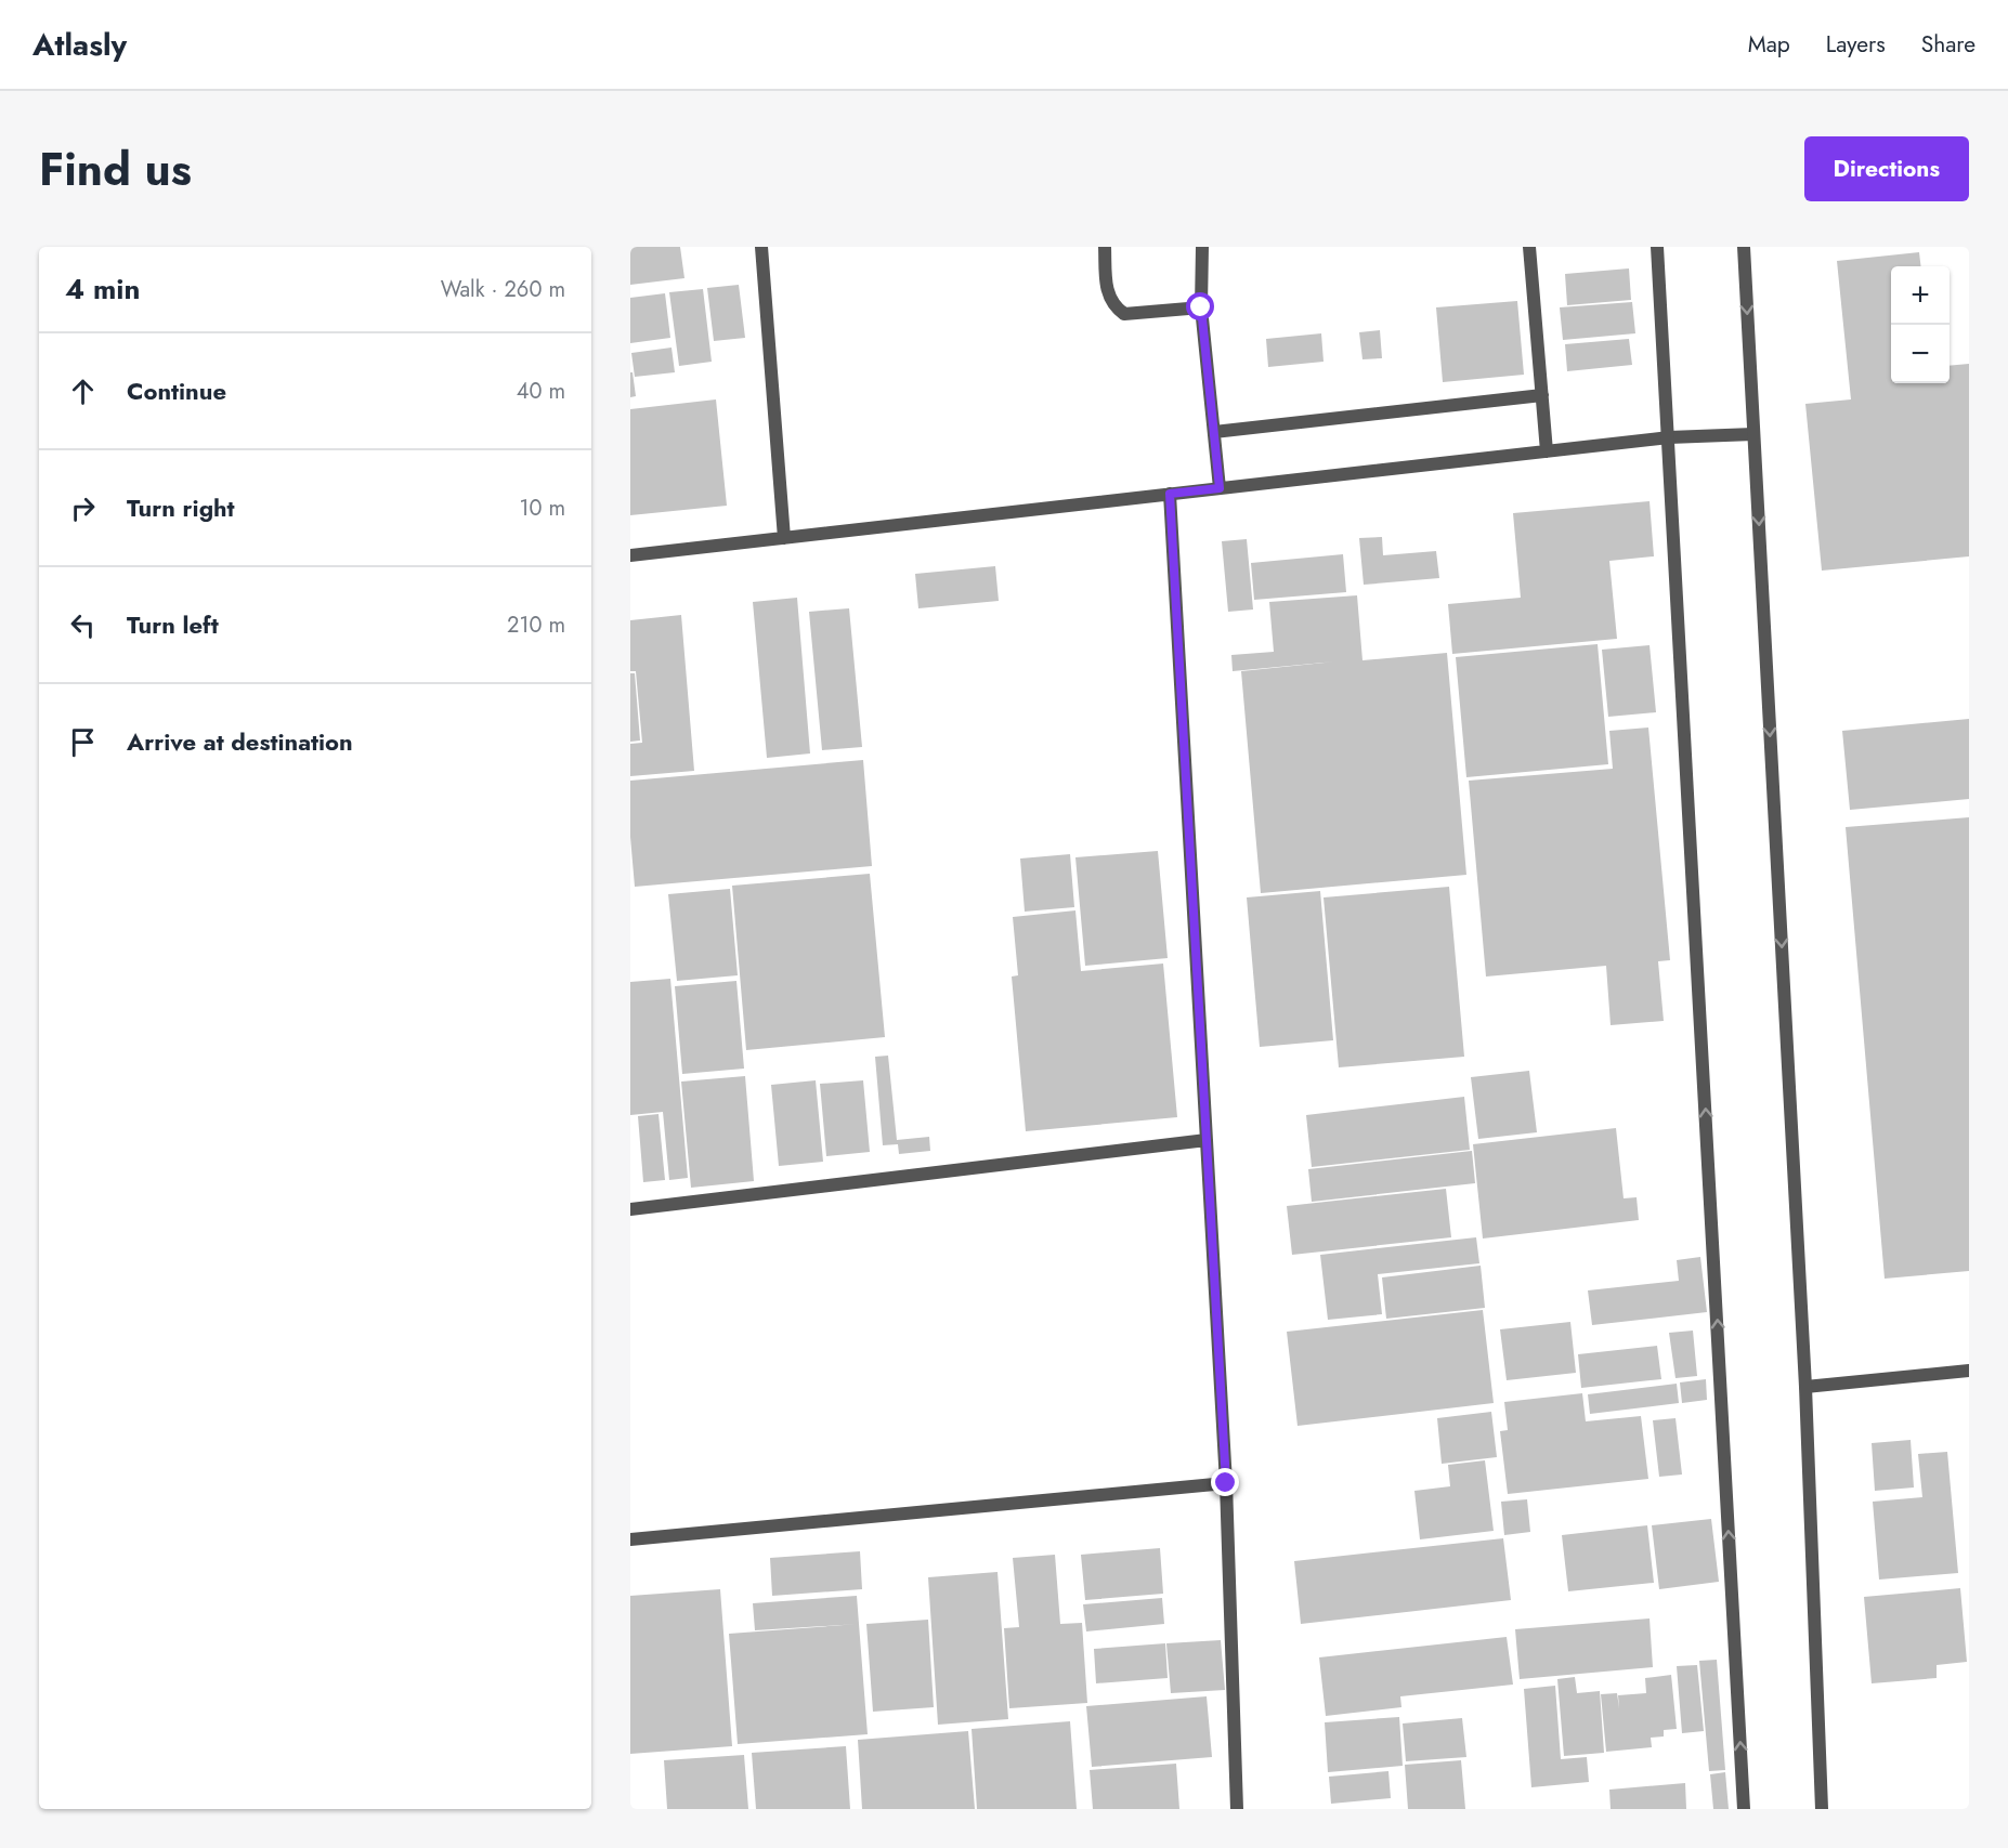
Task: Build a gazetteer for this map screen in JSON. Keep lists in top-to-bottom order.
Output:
{
  "page": {
    "header": "Atlasly",
    "nav": ["Map", "Layers", "Share"],
    "title": "Find us",
    "buttons": "Directions",
    "heading": ["4 min", "Walk · 260 m"],
    "map_buttons": ["+", "−"],
    "list": [
      ["Continue", "40 m"],
      ["Turn right", "10 m"],
      ["Turn left", "210 m"],
      "Arrive at destination"
    ]
  }
}
